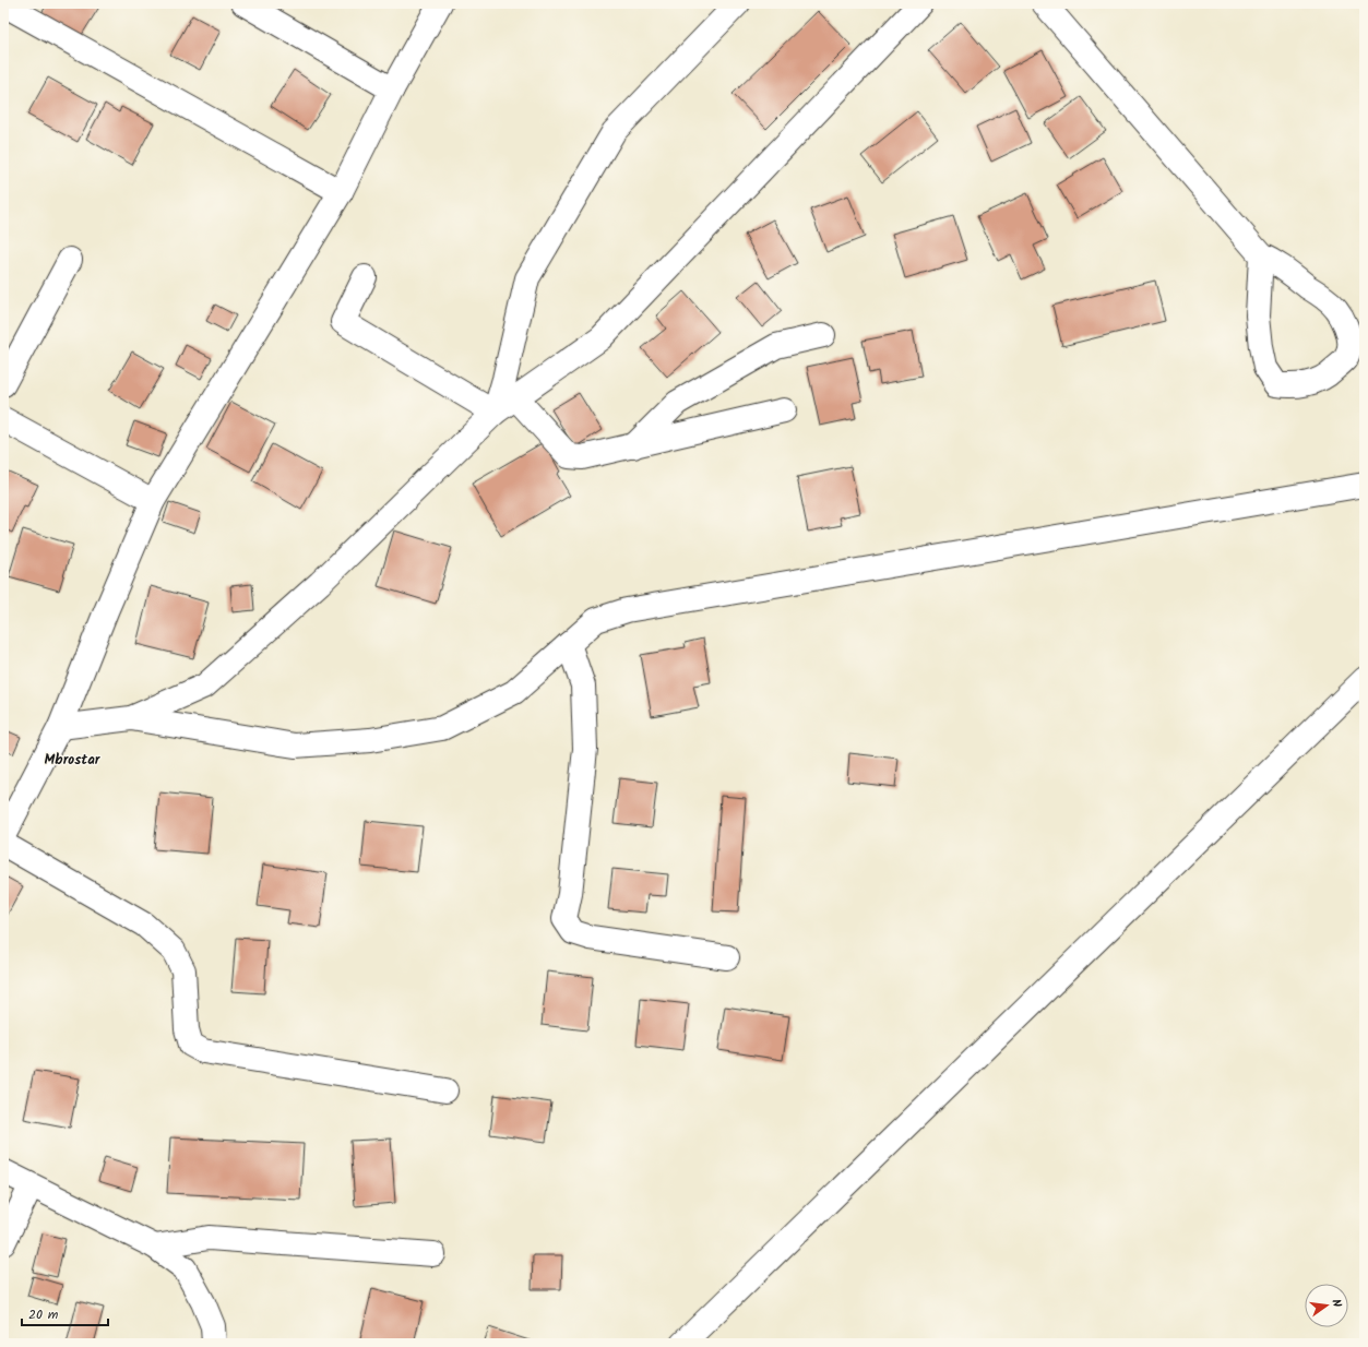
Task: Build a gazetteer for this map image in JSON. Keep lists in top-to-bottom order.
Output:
{
  "districts": ["Mbrostar"],
  "scale_bar": "20 m",
  "north": "right"
}
